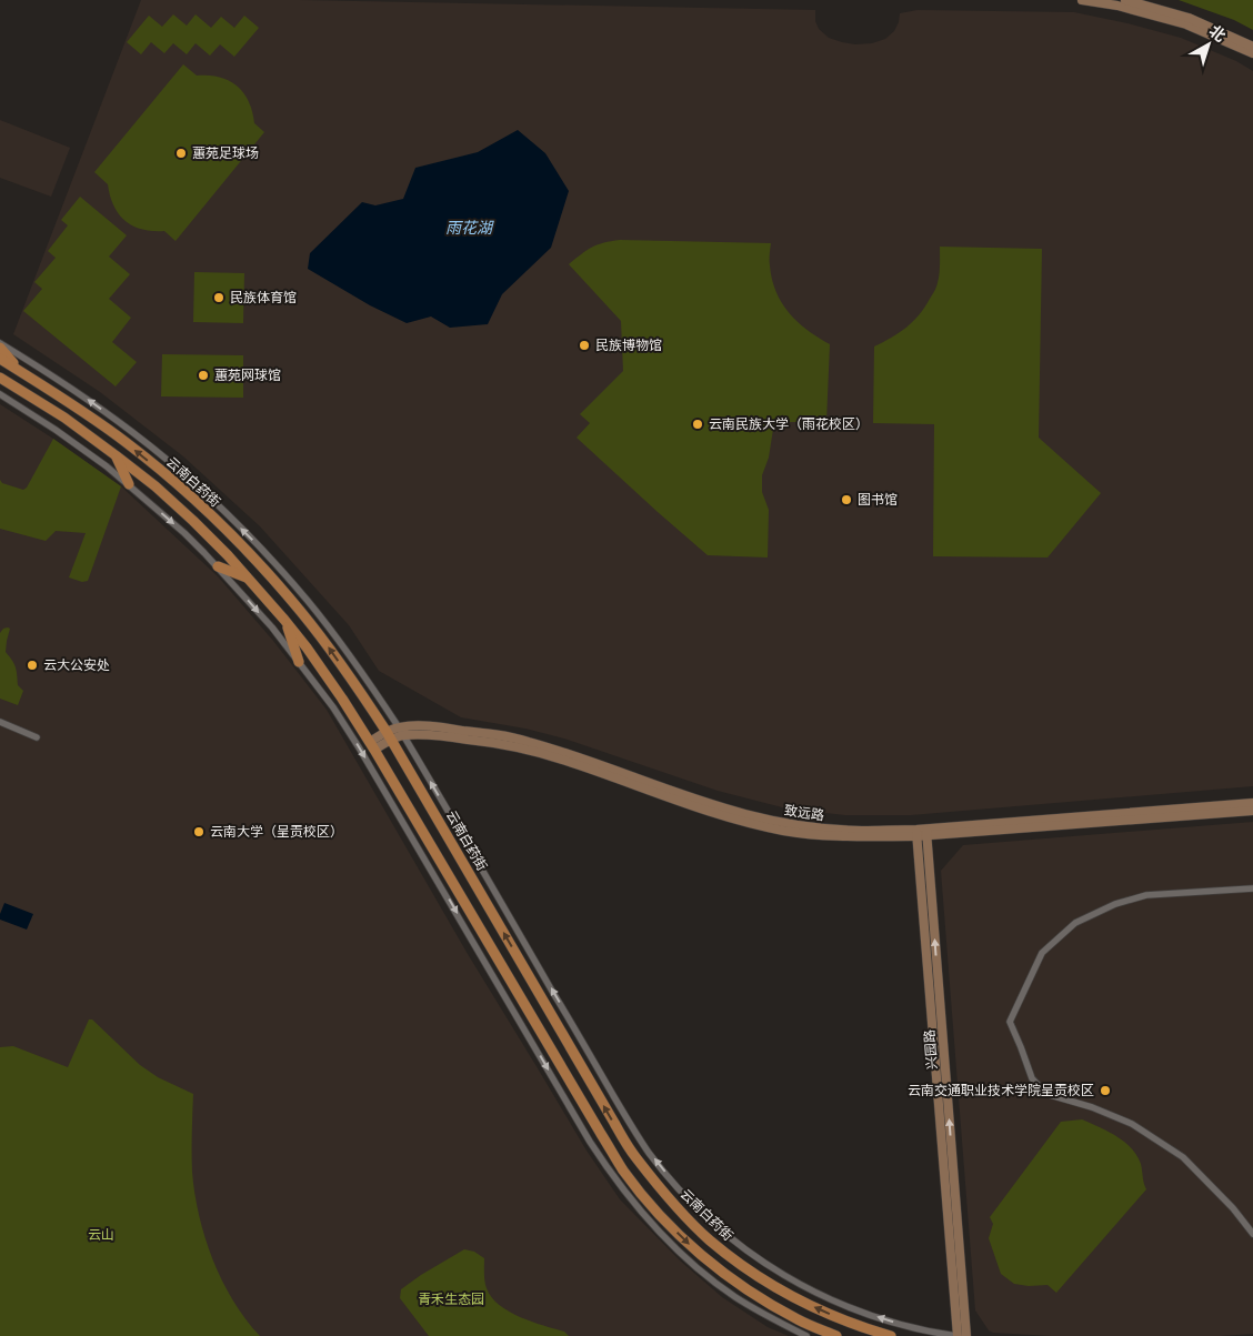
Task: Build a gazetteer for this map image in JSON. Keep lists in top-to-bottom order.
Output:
{
  "streets": {
    "main road": ["云南白药街", "致远路", "兴园路"]
  },
  "crossings": [
    ["云南白药街", "致远路"],
    ["致远路", "兴园路"]
  ],
  "water": ["雨花湖"],
  "parks": ["云山", "青禾生态园"],
  "places": [
    "蕙苑足球场",
    "民族体育馆",
    "民族博物馆",
    "蕙苑网球馆",
    "云南民族大学（雨花校区）",
    "图书馆",
    "云大公安处",
    "云南大学（呈贡校区）",
    "云南交通职业技术学院呈贡校区"
  ],
  "north": "top right"
}
